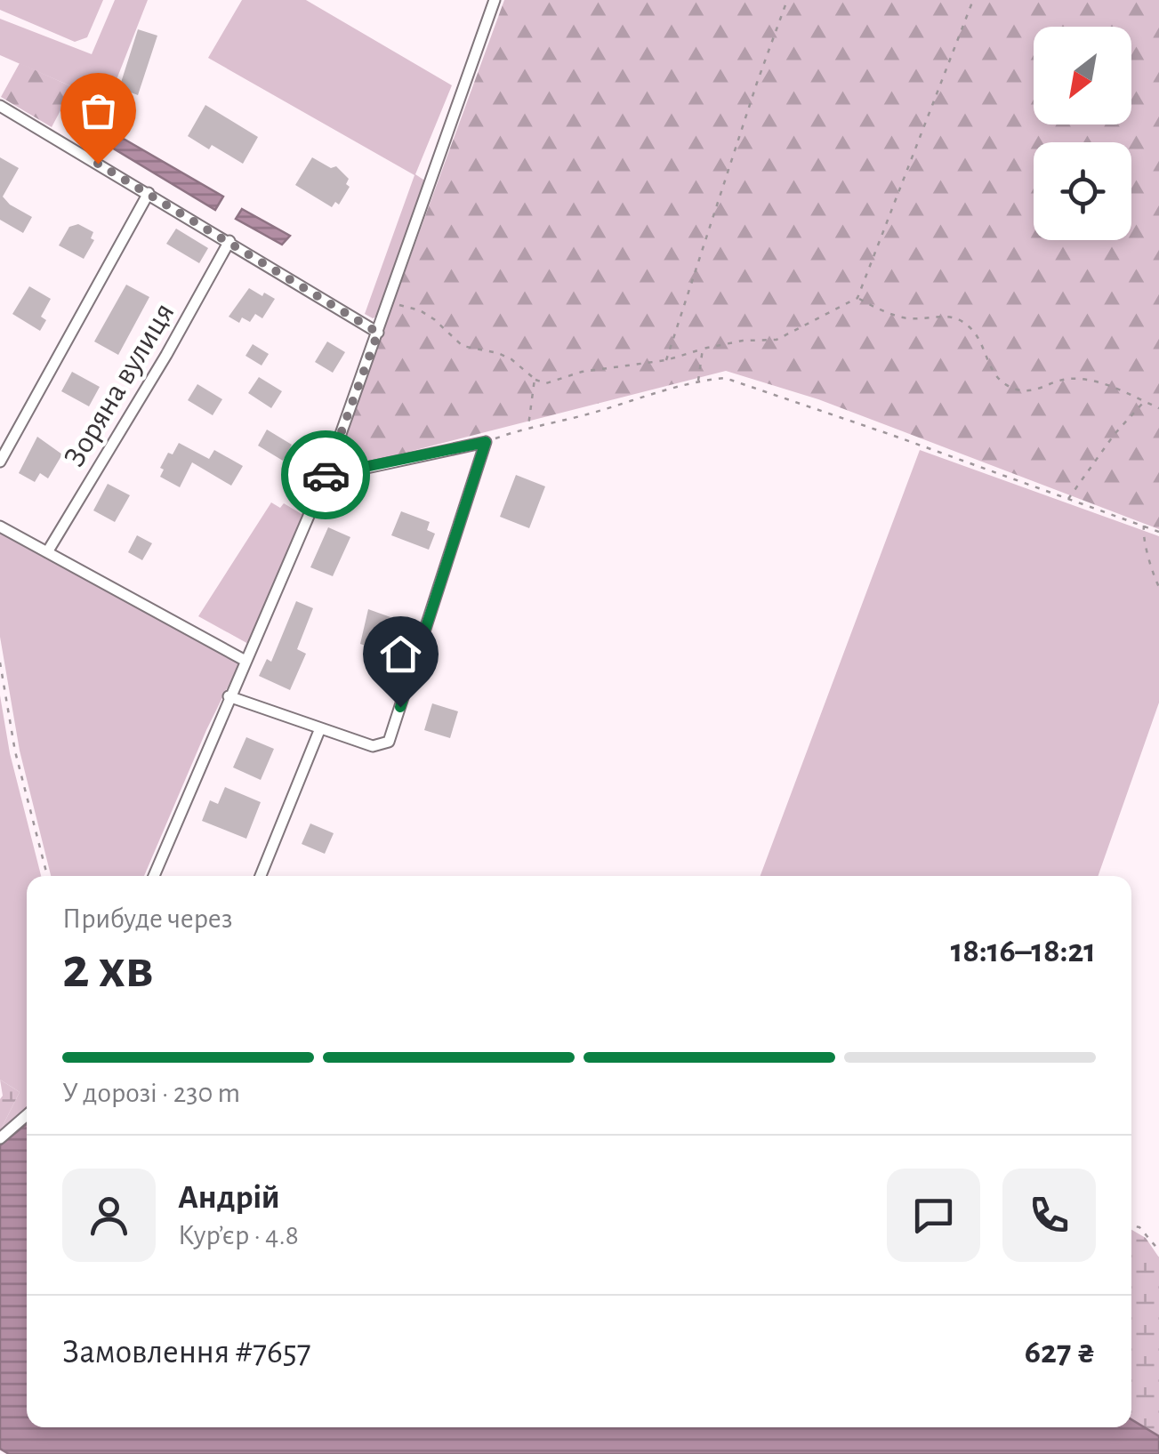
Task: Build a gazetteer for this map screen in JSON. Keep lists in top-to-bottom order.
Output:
{
  "streets": {
    "street": ["Зоряна вулиця"]
  },
  "north": "bottom left",
  "page": {
    "heading": ["2 хв", "Прибуде через", "18:16–18:21"],
    "panel": [
      "Андрій",
      "Кур’єр · 4.8",
      "Замовлення #7657",
      "627 ₴"
    ],
    "bar": "У дорозі · 230 m"
  }
}
